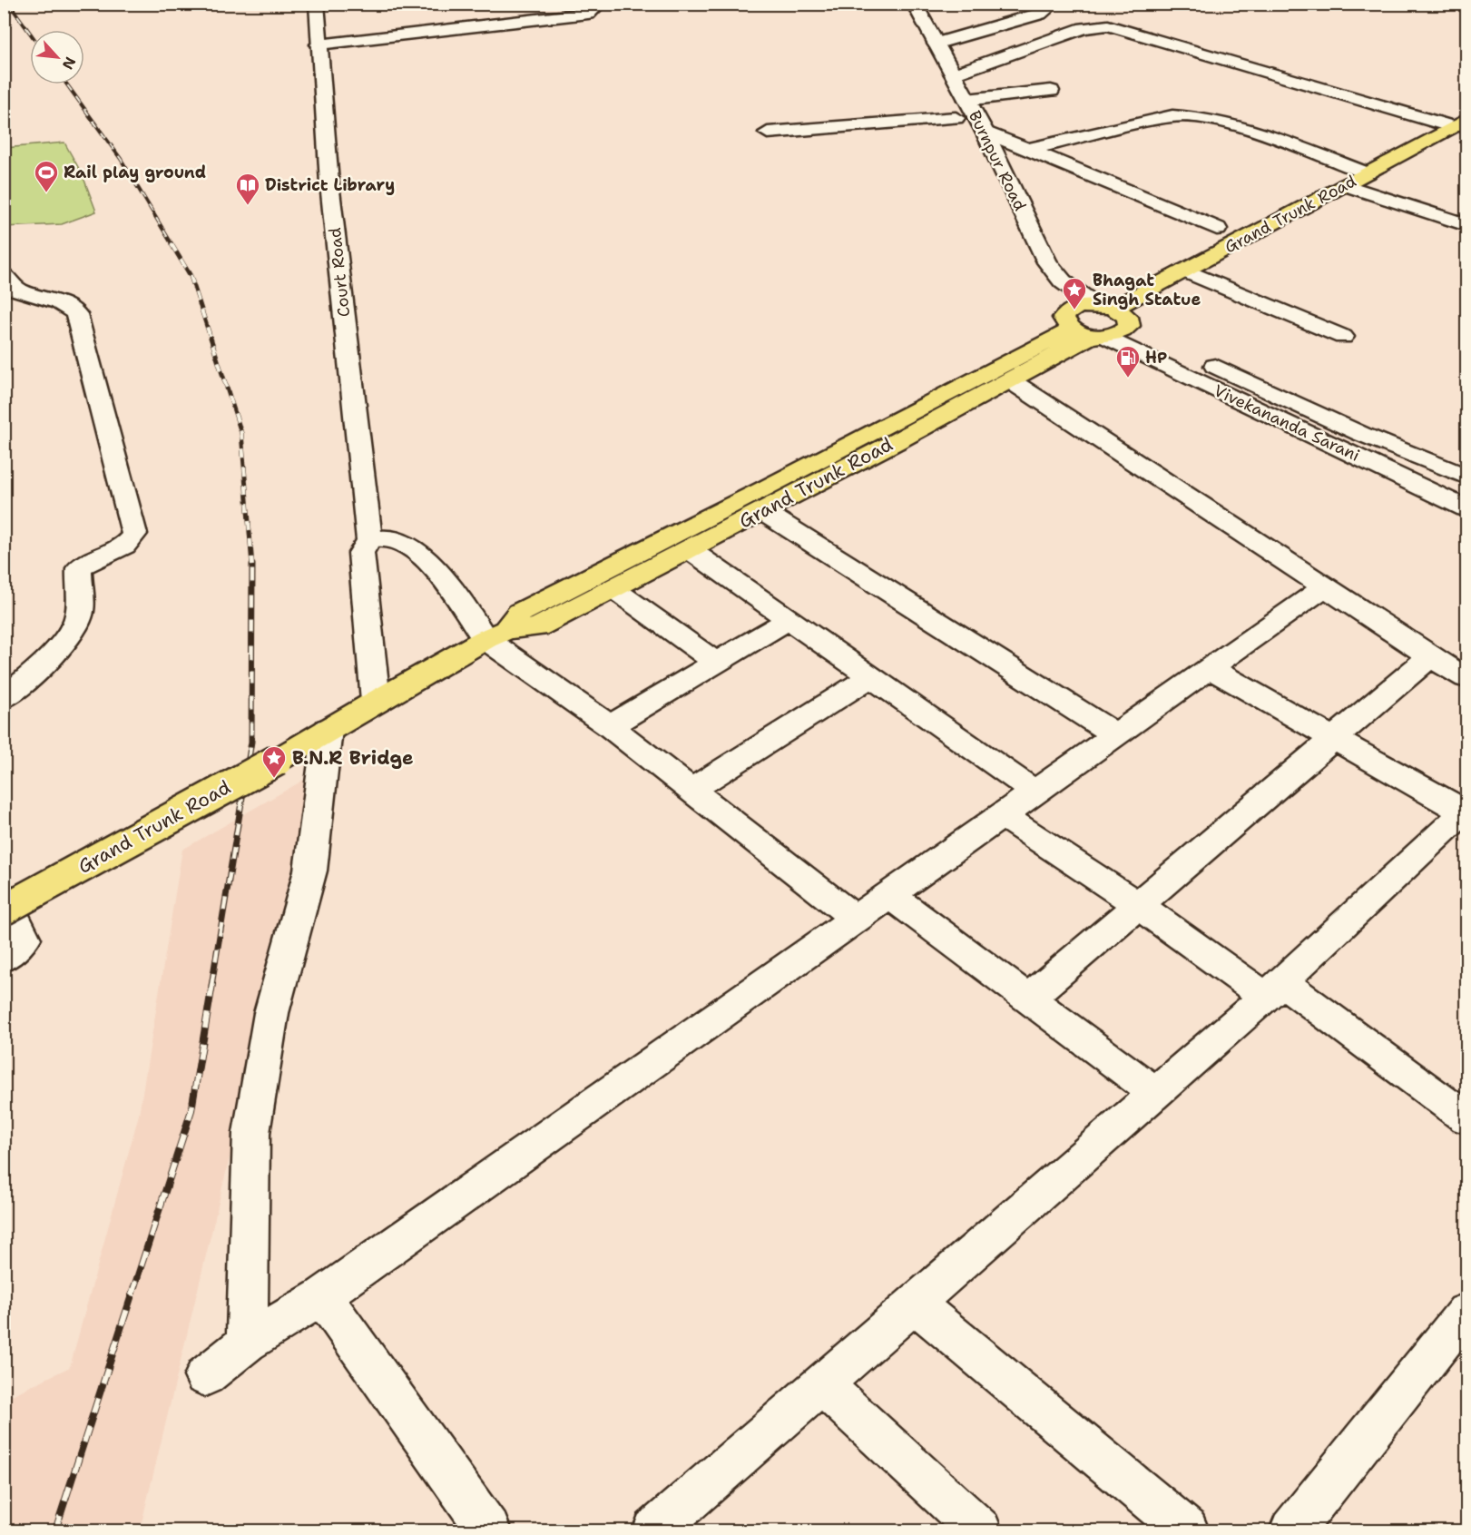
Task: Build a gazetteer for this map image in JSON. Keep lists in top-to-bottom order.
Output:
{
  "streets": {
    "main road": ["Grand Trunk Road"],
    "street": ["Burnpur Road", "Court Road", "Vivekananda Sarani"]
  },
  "crossings": [
    ["Burnpur Road", "Grand Trunk Road"],
    ["Grand Trunk Road", "Court Road"],
    ["Grand Trunk Road", "Vivekananda Sarani"]
  ],
  "places": {
    "sports": ["Rail play ground"],
    "library": ["District Library"],
    "place": ["Bhagat Singh Statue", "B.N.R Bridge"],
    "fuel station": ["HP"]
  },
  "north": "bottom right"
}
